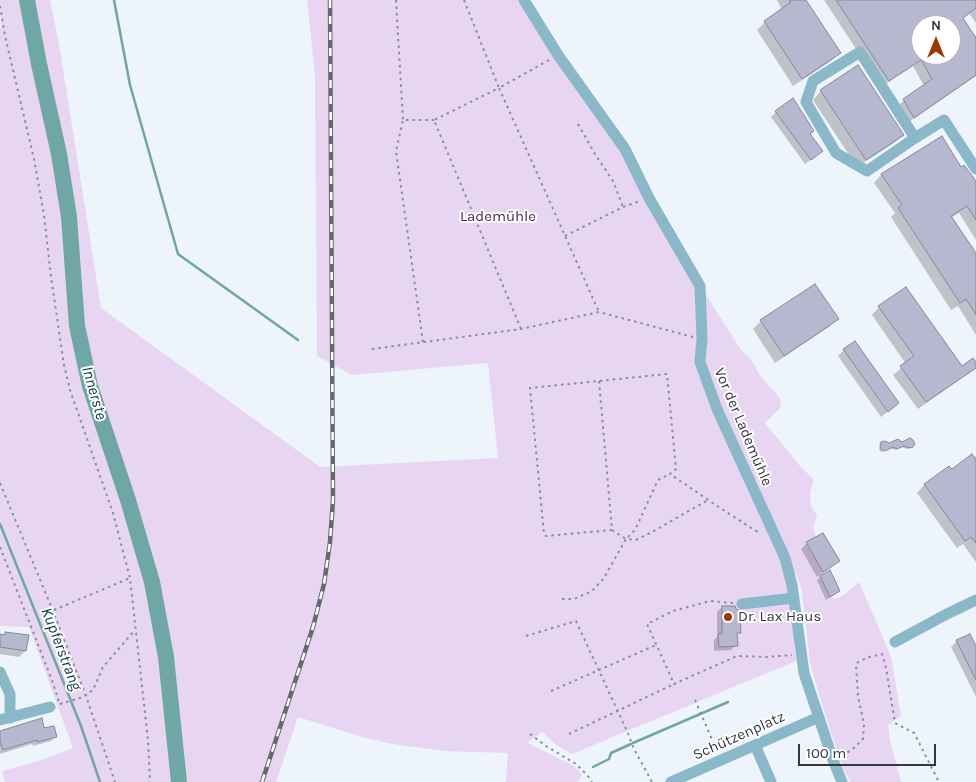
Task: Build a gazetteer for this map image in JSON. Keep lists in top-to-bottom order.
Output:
{
  "streets": {
    "street": ["Vor der Lademühle", "Schützenplatz"]
  },
  "crossings": [
    ["Vor der Lademühle", "Schützenplatz"]
  ],
  "water": ["Innerste", "Kupferstrang"],
  "parks": ["Lademühle"],
  "places": ["Dr. Lax Haus"],
  "scale_bar": "100 m",
  "north": "top"
}
